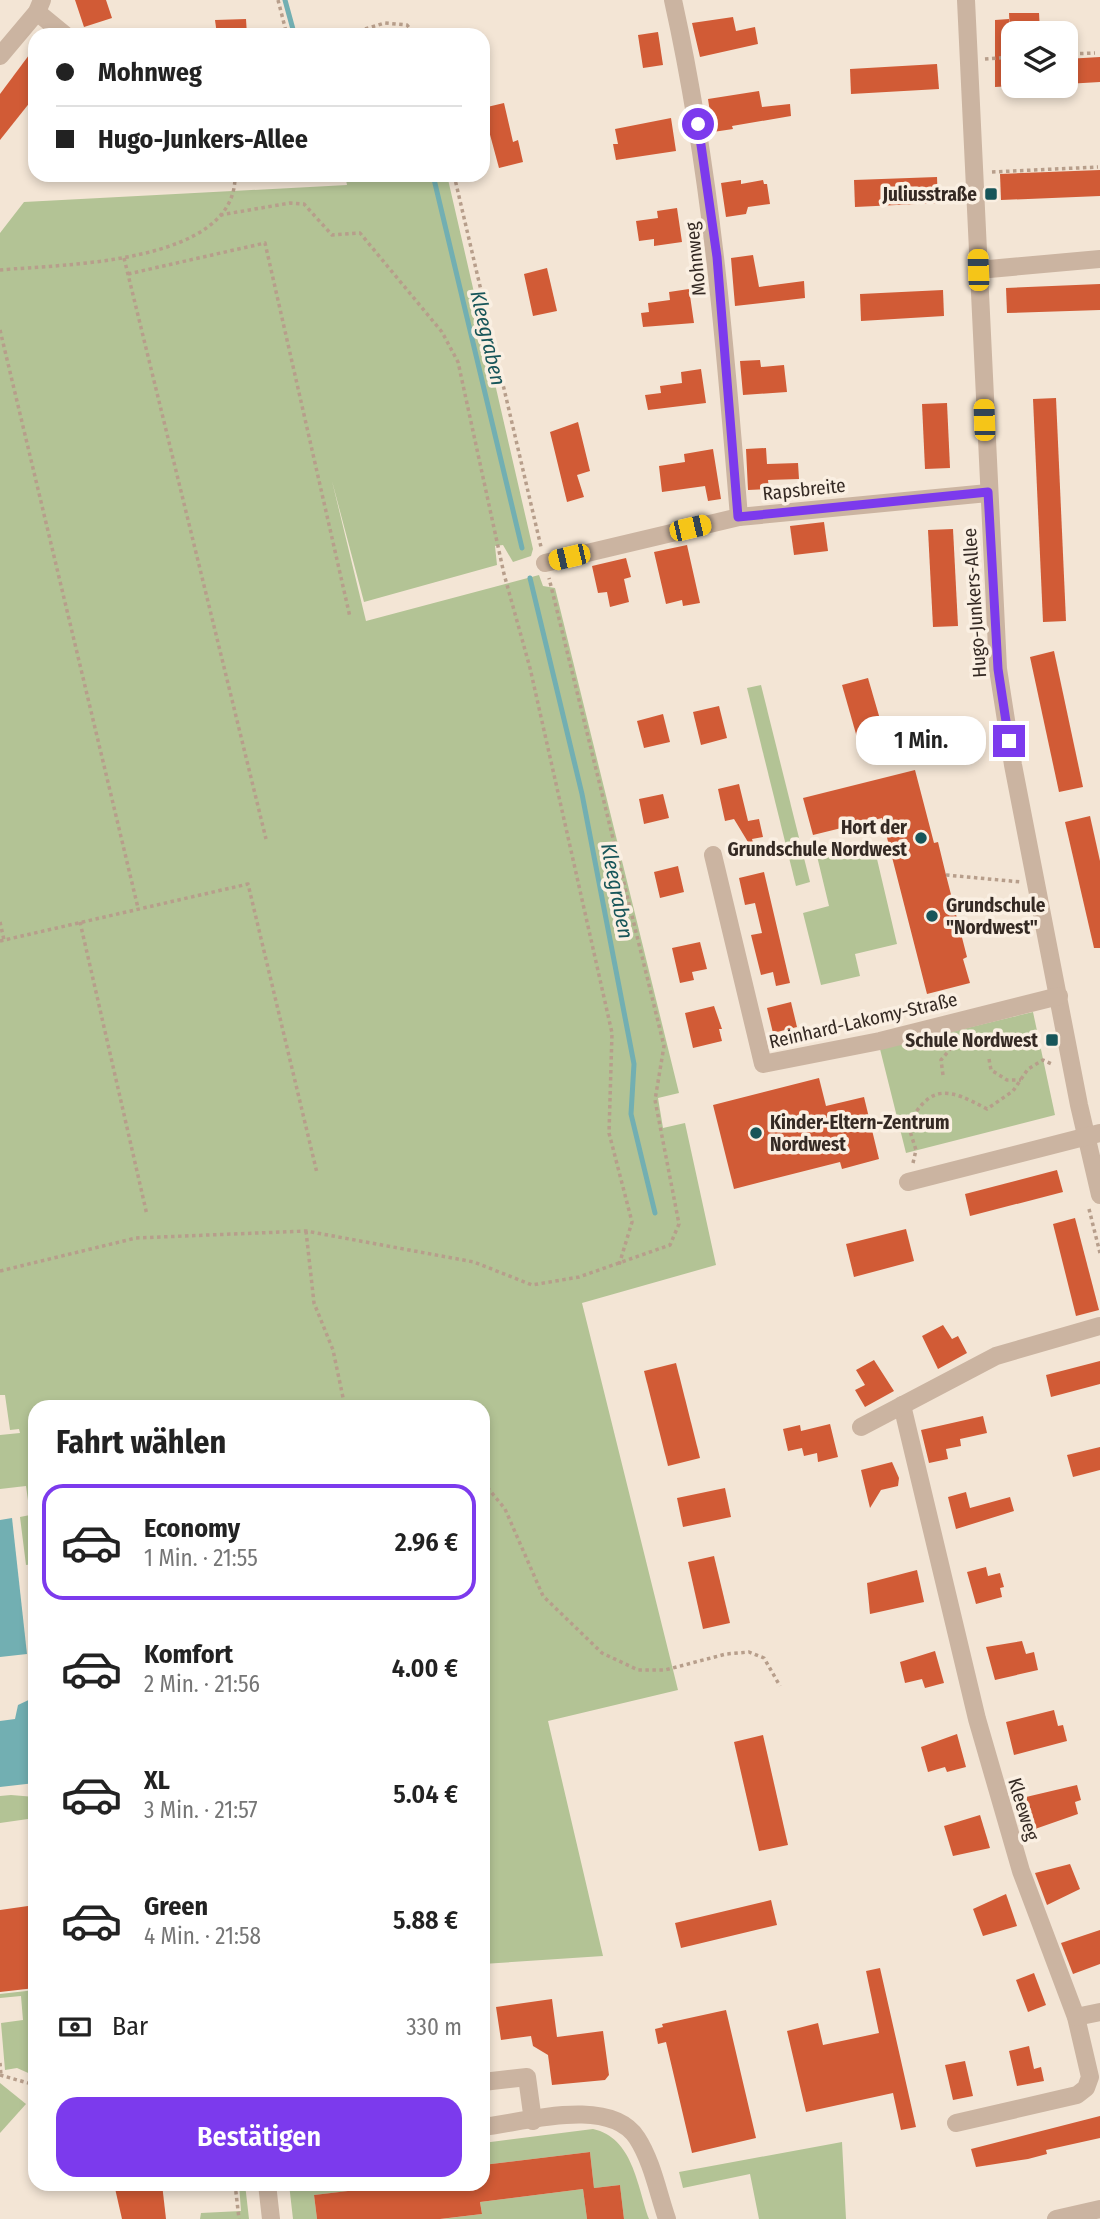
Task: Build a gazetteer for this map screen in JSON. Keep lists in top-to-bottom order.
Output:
{
  "streets": {
    "street": [
      "Mohnweg",
      "Rapsbreite",
      "Hugo-Junkers-Allee",
      "Reinhard-Lakomy-Straße",
      "Kleeweg"
    ]
  },
  "crossings": [
    ["Mohnweg", "Rapsbreite"],
    ["Rapsbreite", "Hugo-Junkers-Allee"],
    ["Hugo-Junkers-Allee", "Reinhard-Lakomy-Straße"]
  ],
  "water": ["Kleegraben"],
  "places": {
    "transit": ["Juliusstraße", "Schule Nordwest"],
    "other": ["Hort der Grundschule Nordwest", "Grundschule \"Nordwest\"", "Kinder-Eltern-Zentrum Nordwest"]
  },
  "page": {
    "banner": ["Mohnweg", "Hugo-Junkers-Allee"],
    "bubble": "1 Min.",
    "heading": "Fahrt wählen",
    "list": [
      {
        "name": "Economy",
        "note": "1 Min. · 21:55",
        "value": "2.96 €"
      },
      {
        "name": "Komfort",
        "note": "2 Min. · 21:56",
        "value": "4.00 €"
      },
      {
        "name": "XL",
        "note": "3 Min. · 21:57",
        "value": "5.04 €"
      },
      {
        "name": "Green",
        "note": "4 Min. · 21:58",
        "value": "5.88 €"
      }
    ],
    "pay": ["Bar", "330 m"],
    "buttons": "Bestätigen"
  }
}
